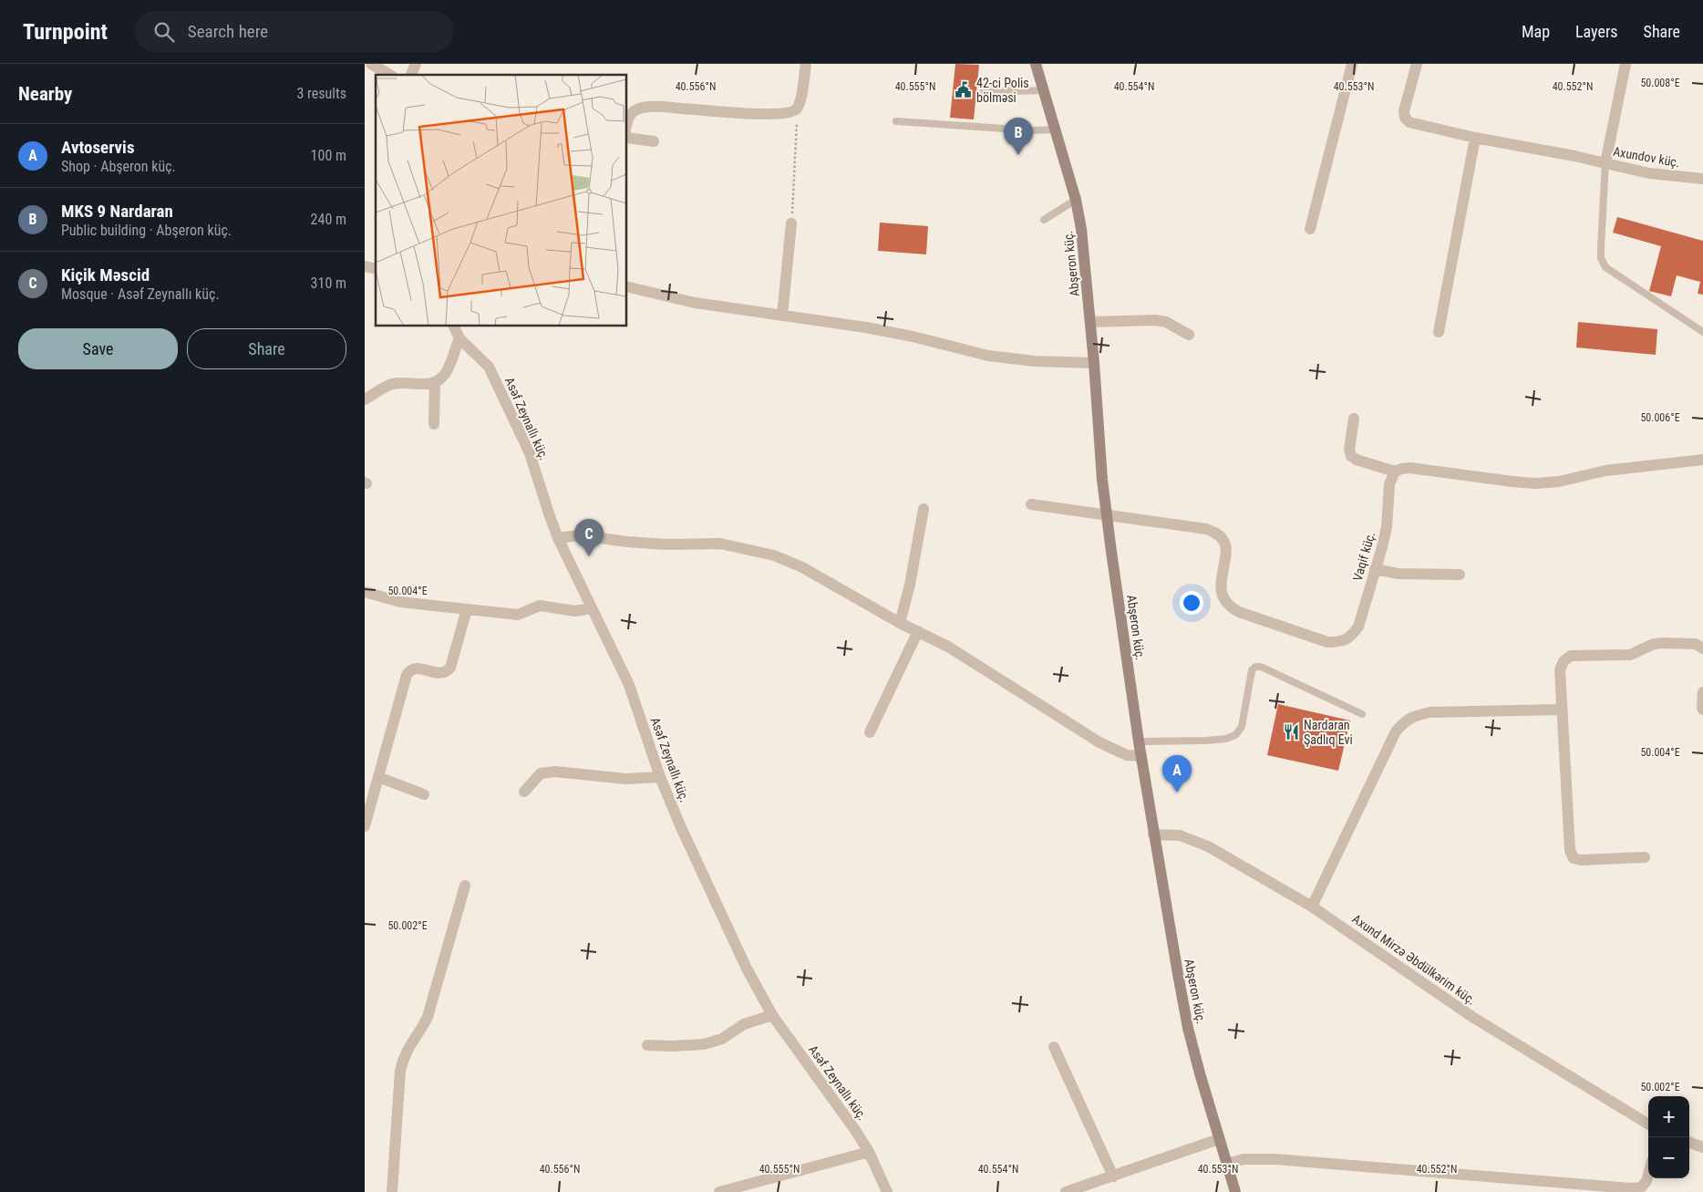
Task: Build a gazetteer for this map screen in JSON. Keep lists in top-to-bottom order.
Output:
{
  "streets": {
    "main road": ["Abşeron küç."],
    "street": [
      "Axundov küç.",
      "Asəf Zeynallı küç.",
      "Vaqif küç.",
      "Axund Mirzə Əbdülkərim küç."
    ]
  },
  "crossings": [
    ["Abşeron küç.", "Vaqif küç."],
    ["Abşeron küç.", "Axund Mirzə Əbdülkərim küç."]
  ],
  "places": {
    "public building": ["42-ci Polis bölməsi"],
    "restaurant": ["Nardaran Şadlıq Evi"]
  },
  "page": {
    "header": "Turnpoint",
    "search": "Search here",
    "nav": ["Map", "Layers", "Share"],
    "heading": ["Nearby", "3 results"],
    "pins": ["B", "C", "A"],
    "list": [
      {
        "mark": "A",
        "name": "Avtoservis",
        "note": "Shop · Abşeron küç.",
        "value": "100 m"
      },
      {
        "mark": "B",
        "name": "MKS 9 Nardaran",
        "note": "Public building · Abşeron küç.",
        "value": "240 m"
      },
      {
        "mark": "C",
        "name": "Kiçik Məscid",
        "note": "Mosque · Asəf Zeynallı küç.",
        "value": "310 m"
      }
    ],
    "buttons": ["Save", "Share"],
    "map_buttons": ["+", "−"]
  },
  "coordinates": [
    "50.008°E",
    "40.556°N",
    "40.555°N",
    "40.554°N",
    "40.553°N",
    "40.552°N",
    "50.006°E",
    "50.004°E",
    "50.002°E"
  ]
}
